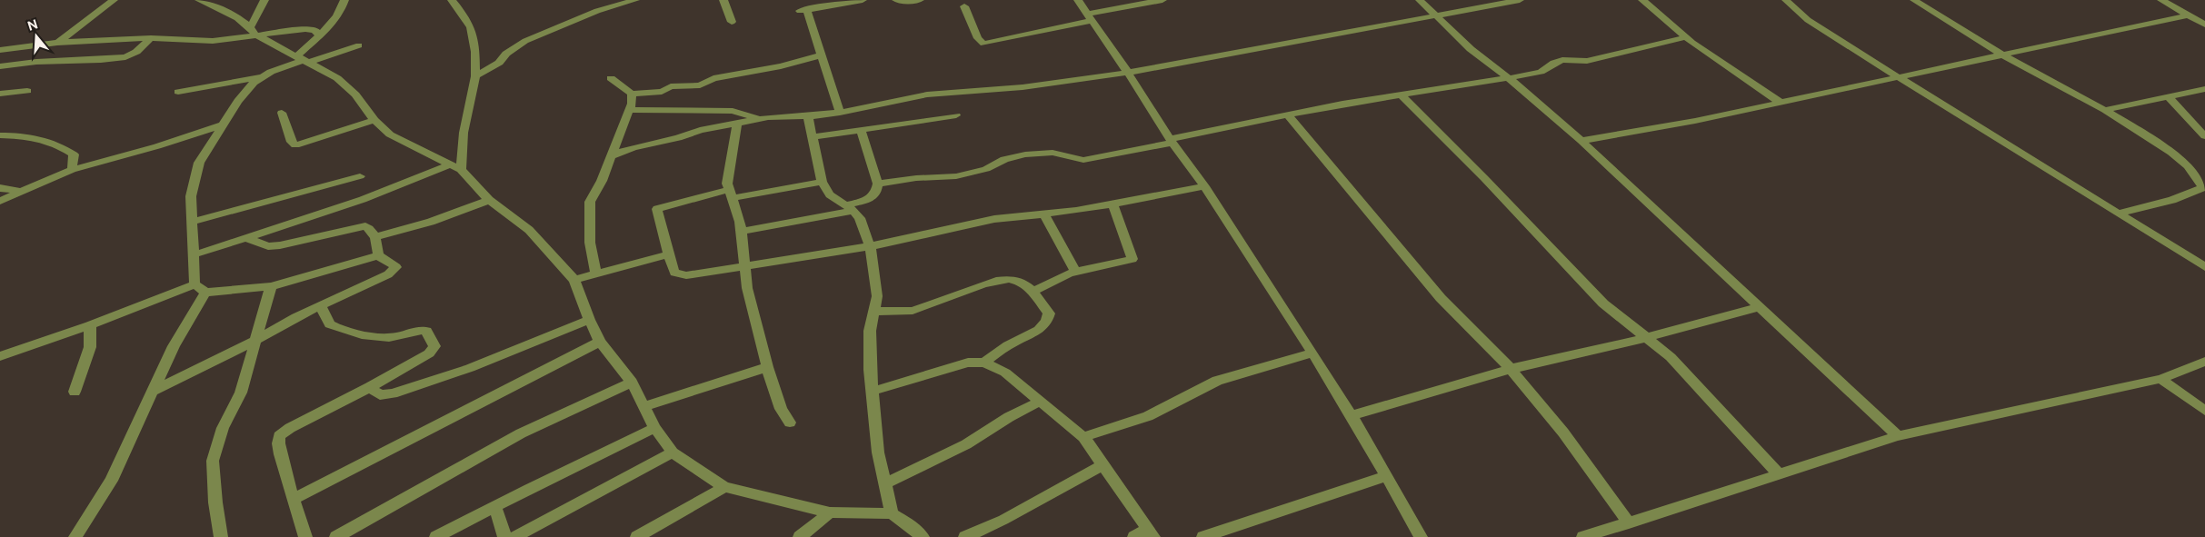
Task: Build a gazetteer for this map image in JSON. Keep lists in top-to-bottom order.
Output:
{
  "north": "top"
}
